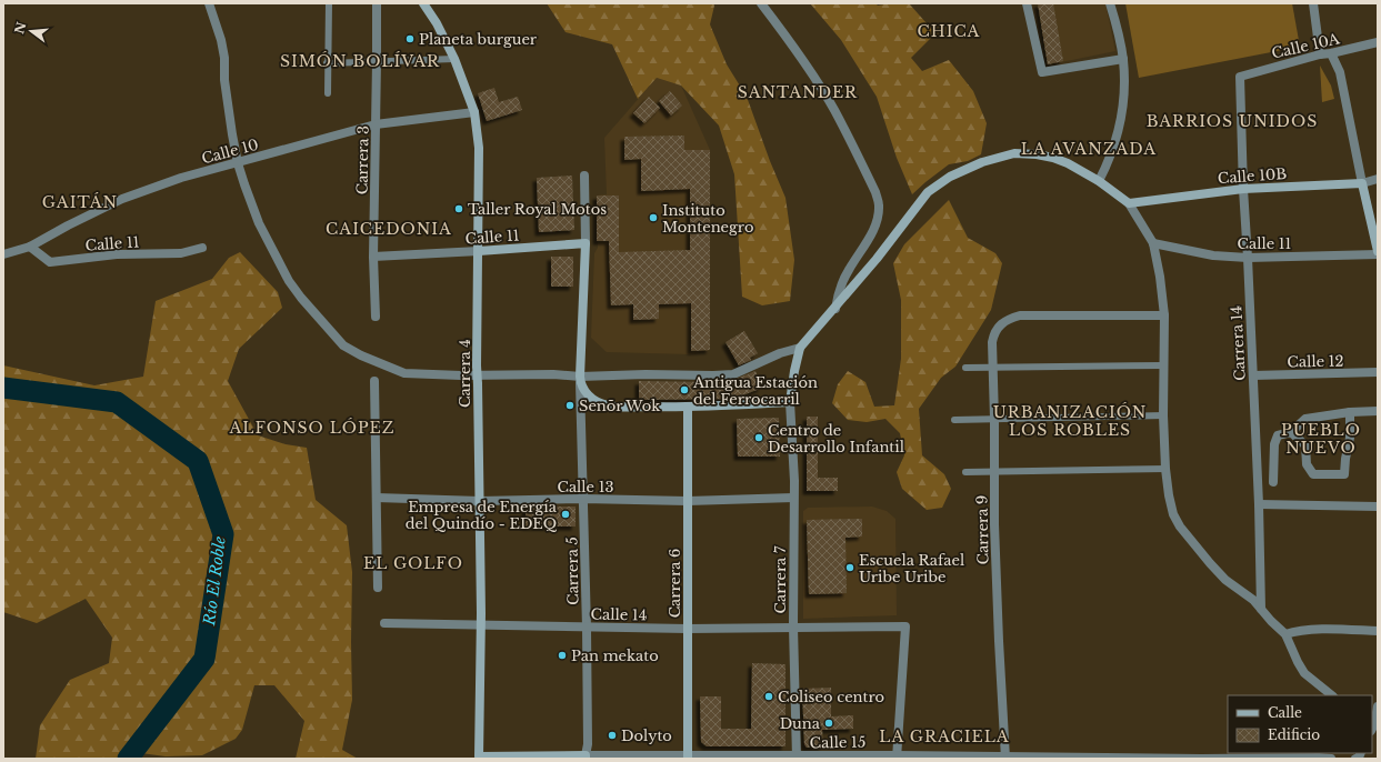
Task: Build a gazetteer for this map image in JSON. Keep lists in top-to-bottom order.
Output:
{
  "streets": {
    "main road": [
      "Calle 10B",
      "Calle 11",
      "Carrera 4",
      "Carrera 5",
      "Carrera 6",
      "Calle 15"
    ],
    "street": [
      "Calle 10A",
      "Calle 10",
      "Carrera 3",
      "Carrera 14",
      "Calle 12",
      "Calle 13",
      "Carrera 9",
      "Carrera 7",
      "Calle 14"
    ]
  },
  "crossings": [
    ["Calle 10A", "Carrera 14"],
    ["Calle 10", "Carrera 3"],
    ["Calle 10", "Calle 11"],
    ["Calle 10", "Carrera 4"],
    ["Carrera 3", "Calle 11"],
    ["Calle 10B", "Carrera 14"],
    ["Calle 11", "Carrera 14"],
    ["Calle 11", "Carrera 4"],
    ["Calle 11", "Carrera 5"],
    ["Carrera 14", "Calle 12"],
    ["Carrera 4", "Calle 13"],
    ["Carrera 4", "Calle 14"],
    ["Carrera 4", "Calle 15"],
    ["Calle 13", "Carrera 5"],
    ["Calle 13", "Carrera 7"],
    ["Calle 13", "Carrera 6"],
    ["Carrera 9", "Calle 15"],
    ["Carrera 5", "Calle 14"],
    ["Carrera 5", "Calle 15"],
    ["Carrera 7", "Calle 14"],
    ["Carrera 7", "Calle 15"],
    ["Carrera 6", "Calle 14"],
    ["Carrera 6", "Calle 15"],
    ["Calle 14", "Calle 15"]
  ],
  "districts": [
    "CHICA",
    "SIMÓN BOLÍVAR",
    "SANTANDER",
    "BARRIOS UNIDOS",
    "LA AVANZADA",
    "GAITÁN",
    "CAICEDONIA",
    "URBANIZACIÓN LOS ROBLES",
    "ALFONSO LÓPEZ",
    "PUEBLO NUEVO",
    "EL GOLFO",
    "LA GRACIELA"
  ],
  "water": ["Río El Roble"],
  "places": [
    "Planeta burguer",
    "Taller Royal Motos",
    "Instituto Montenegro",
    "Antigua Estación del Ferrocarril",
    "Senõr Wok",
    "Centro de Desarrollo Infantil",
    "Empresa de Energía del Quindío - EDEQ",
    "Escuela Rafael Uribe Uribe",
    "Pan mekato",
    "Coliseo centro",
    "Duna",
    "Dolyto"
  ],
  "legend": ["Calle", "Edificio"],
  "north": "left"
}
